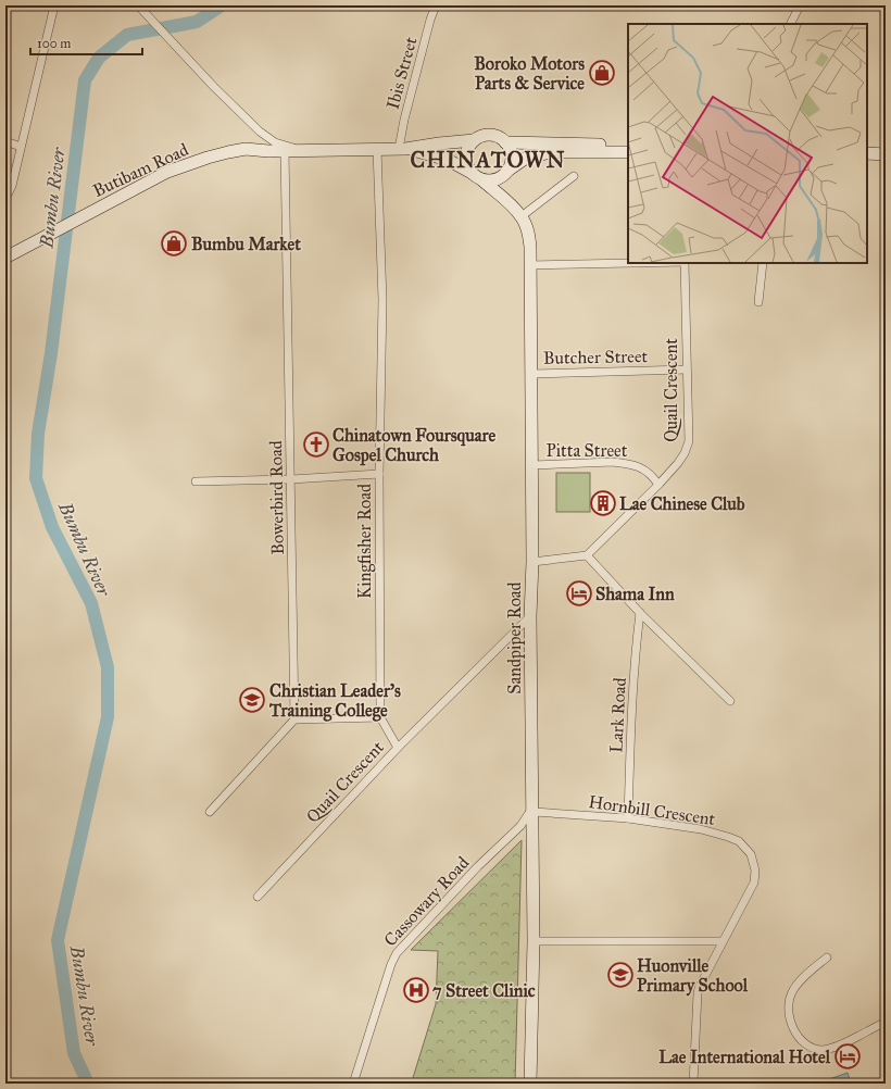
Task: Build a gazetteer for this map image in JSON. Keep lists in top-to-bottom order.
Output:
{
  "streets": {
    "main road": ["Butibam Road", "Sandpiper Road"],
    "street": [
      "Ibis Street",
      "Butcher Street",
      "Quail Crescent",
      "Pitta Street",
      "Bowerbird Road",
      "Kingfisher Road",
      "Lark Road",
      "Hornbill Crescent",
      "Cassowary Road"
    ]
  },
  "crossings": [
    ["Ibis Street", "Butibam Road"],
    ["Butibam Road", "Bowerbird Road"],
    ["Butibam Road", "Kingfisher Road"],
    ["Butibam Road", "Sandpiper Road"],
    ["Butcher Street", "Quail Crescent"],
    ["Butcher Street", "Sandpiper Road"],
    ["Quail Crescent", "Pitta Street"],
    ["Quail Crescent", "Kingfisher Road"],
    ["Quail Crescent", "Sandpiper Road"],
    ["Pitta Street", "Sandpiper Road"],
    ["Sandpiper Road", "Hornbill Crescent"],
    ["Sandpiper Road", "Cassowary Road"],
    ["Lark Road", "Hornbill Crescent"],
    ["Hornbill Crescent", "Cassowary Road"]
  ],
  "districts": ["CHINATOWN"],
  "water": ["Bumbu River"],
  "places": {
    "shop": ["Boroko Motors Parts & Service", "Bumbu Market"],
    "church": ["Chinatown Foursquare Gospel Church"],
    "building": ["Lae Chinese Club"],
    "hotel": ["Shama Inn", "Lae International Hotel"],
    "school or university": ["Christian Leader's Training College", "Huonville Primary School"],
    "hospital": ["7 Street Clinic"]
  },
  "scale_bar": "100 m"
}
